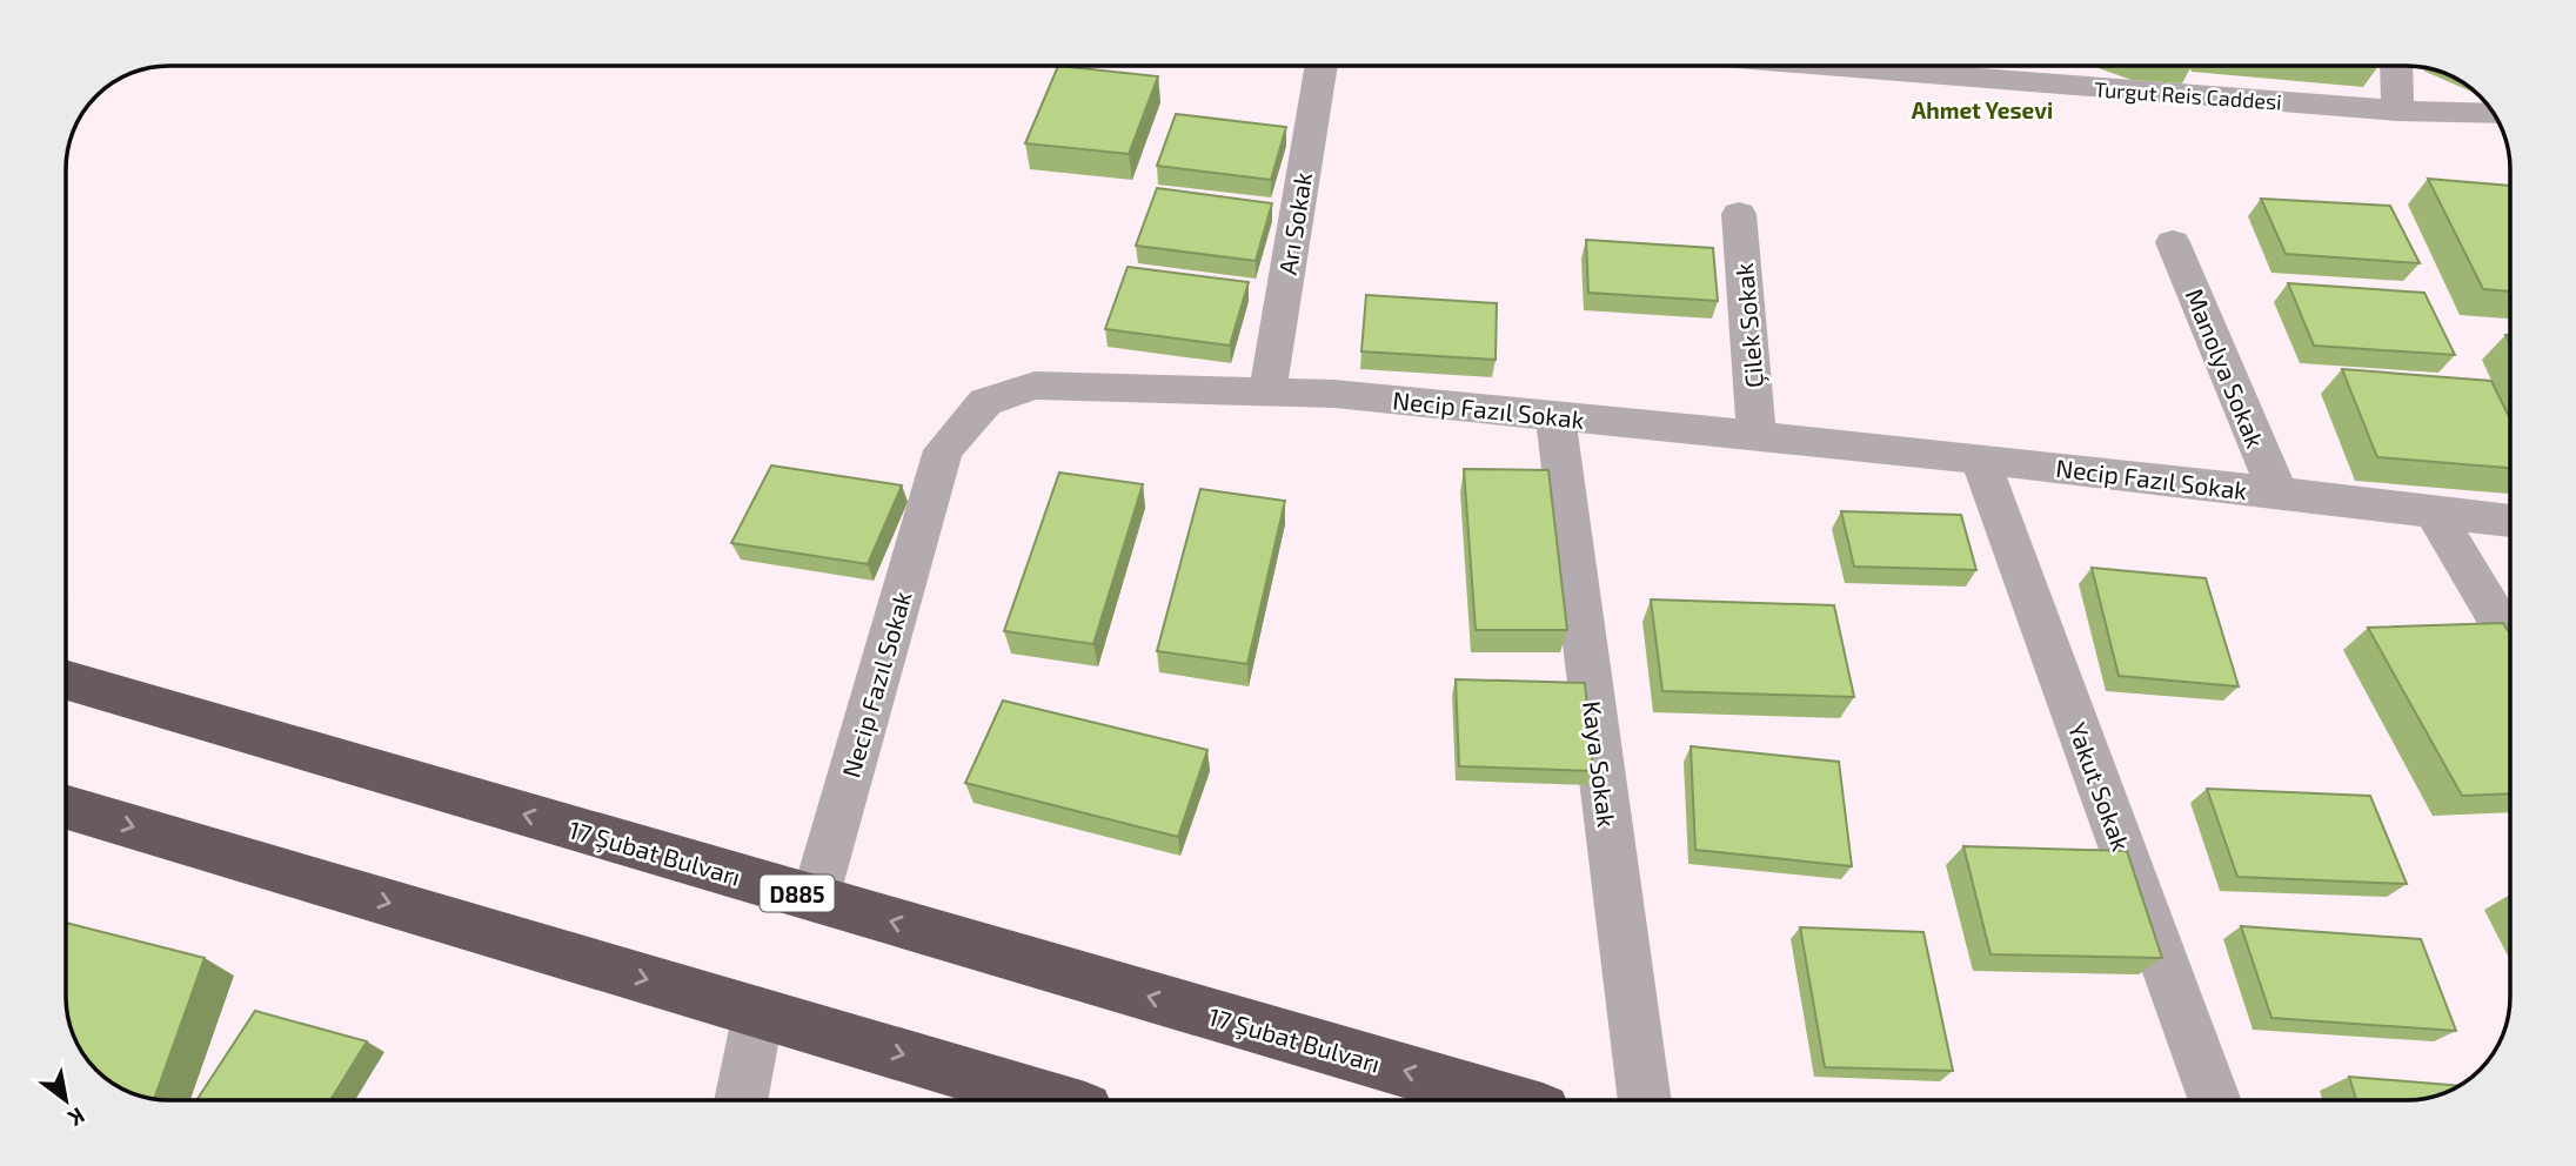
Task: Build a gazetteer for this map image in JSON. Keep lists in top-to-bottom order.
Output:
{
  "streets": {
    "highway": ["17 Şubat Bulvarı", "D885"],
    "street": [
      "Turgut Reis Caddesi",
      "Arı Sokak",
      "Çilek Sokak",
      "Manolya Sokak",
      "Necip Fazıl Sokak",
      "Kaya Sokak",
      "Yakut Sokak"
    ]
  },
  "crossings": [
    ["Arı Sokak", "Necip Fazıl Sokak"],
    ["Çilek Sokak", "Necip Fazıl Sokak"],
    ["Manolya Sokak", "Necip Fazıl Sokak"],
    ["Necip Fazıl Sokak", "Kaya Sokak"],
    ["Necip Fazıl Sokak", "Yakut Sokak"],
    ["Necip Fazıl Sokak", "17 Şubat Bulvarı"]
  ],
  "districts": ["Ahmet Yesevi"],
  "north": "bottom right"
}
